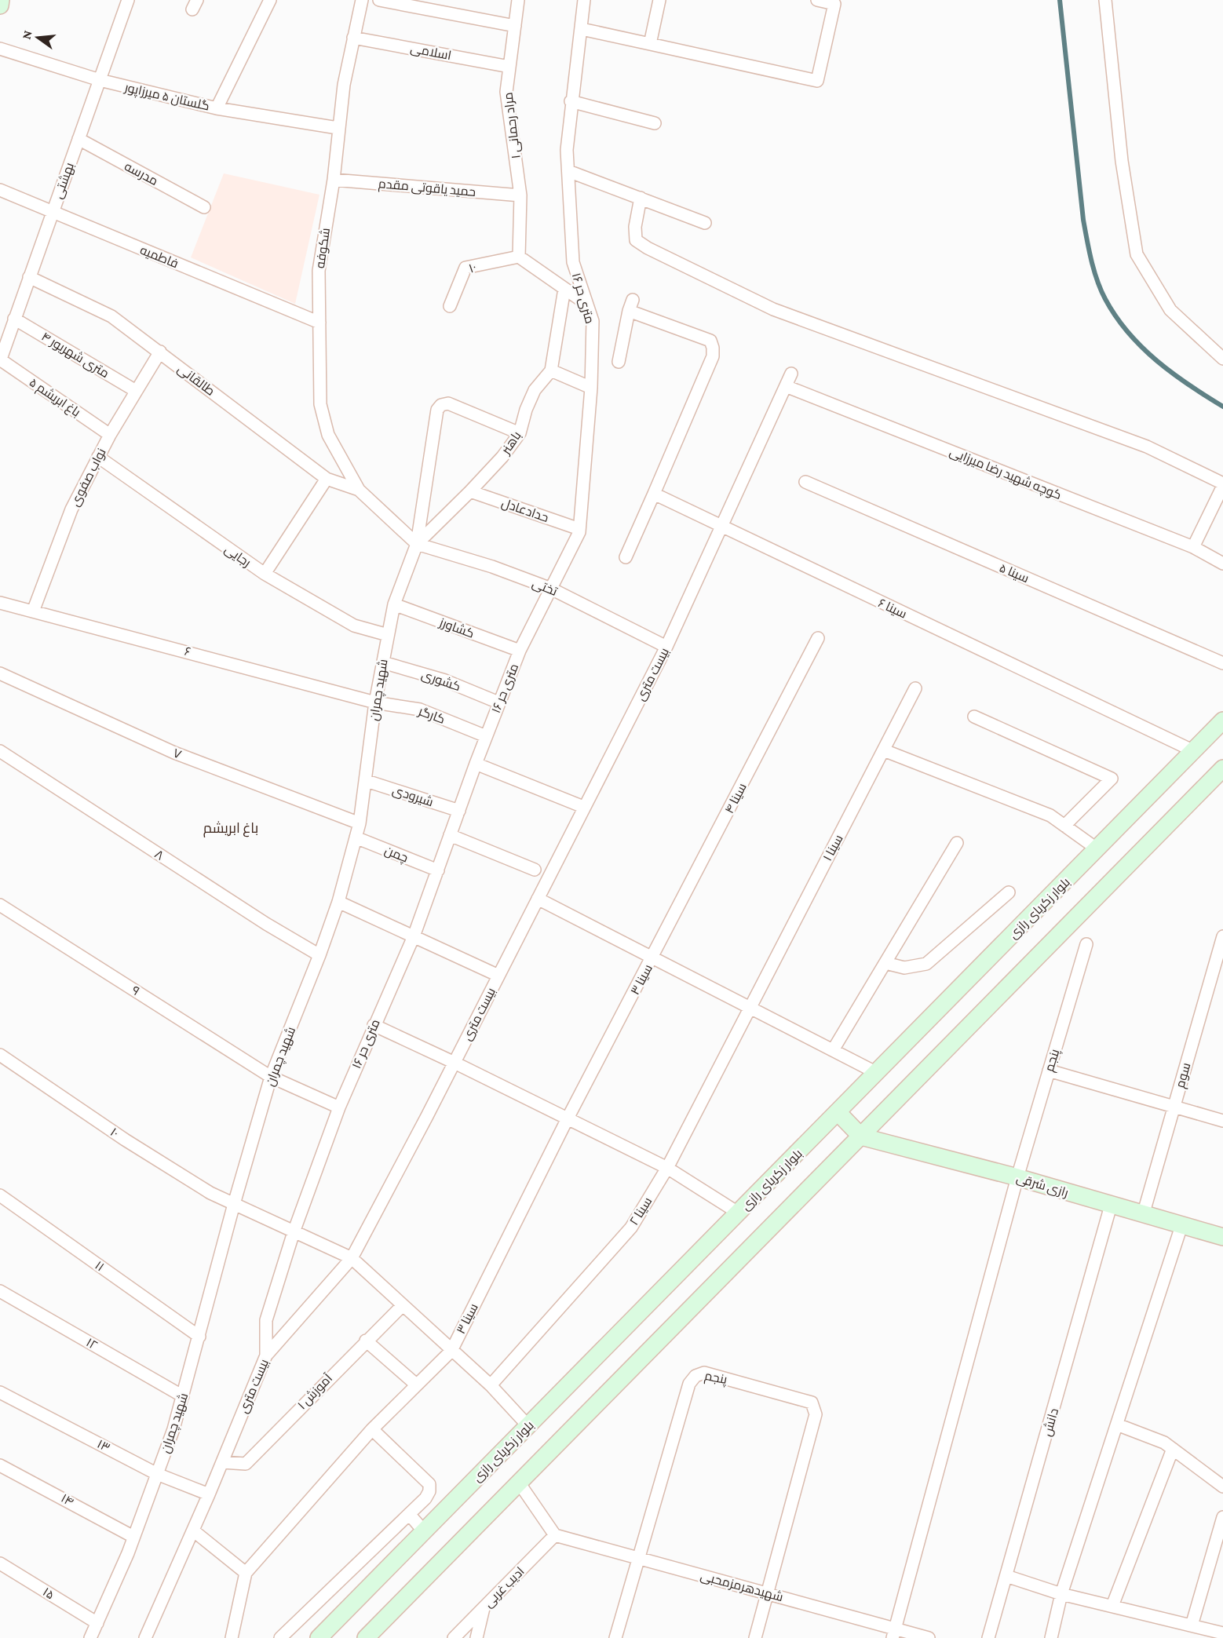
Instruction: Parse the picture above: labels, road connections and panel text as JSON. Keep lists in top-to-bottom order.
{
  "streets": {
    "main road": ["بلوار زکریای رازی", "رازی شرقی"],
    "street": [
      "اسلامی",
      "گلستان ۵ میرزاپور",
      "مراد رحمانی ۱",
      "مدرسه",
      "بهشتی",
      "حمید یاقوتی مقدم",
      "شکوفه",
      "فاطمیه",
      "۱۰",
      "۱۶ متری حر",
      "۴ متری شهریور",
      "طالقانی",
      "باغ ابریشم ۵",
      "باهنر",
      "کوچه شهید رضا میرزایی",
      "نواب صفوی",
      "حدادعادل",
      "رجایی",
      "سینا ۵",
      "تختی",
      "سینا ۶",
      "کشاورز",
      "۶",
      "بیست متری",
      "کشوری",
      "شهید چمران",
      "کارگر",
      "۷",
      "شیرودی",
      "سینا ۴",
      "۱ سینا",
      "چمن",
      "۸",
      "سینا ۳",
      "۹",
      "پنجم",
      "سوم",
      "سینا ۲",
      "۱۱",
      "۱۲",
      "آموزش ۱",
      "دانش",
      "۱۳",
      "۱۴",
      "شهیدهرمزمحبی",
      "ادیب غربی",
      "۱۵"
    ]
  },
  "crossings": [
    ["اسلامی", "مراد رحمانی ۱"],
    ["اسلامی", "شکوفه"],
    ["گلستان ۵ میرزاپور", "بهشتی"],
    ["گلستان ۵ میرزاپور", "شکوفه"],
    ["مراد رحمانی ۱", "حمید یاقوتی مقدم"],
    ["مراد رحمانی ۱", "۱۰"],
    ["مدرسه", "بهشتی"],
    ["بهشتی", "فاطمیه"],
    ["بهشتی", "۴ متری شهریور"],
    ["بهشتی", "طالقانی"],
    ["بهشتی", "باغ ابریشم ۵"],
    ["حمید یاقوتی مقدم", "شکوفه"],
    ["شکوفه", "فاطمیه"],
    ["شکوفه", "طالقانی"],
    ["۱۰", "۱۶ متری حر"],
    ["۱۰", "بیست متری"],
    ["۱۰", "شهید چمران"],
    ["۱۰", "بلوار زکریای رازی"],
    ["۱۰", "سینا ۳"],
    ["۱۰", "سینا ۲"],
    ["۱۰", "آموزش ۱"],
    ["۱۶ متری حر", "حدادعادل"],
    ["۱۶ متری حر", "تختی"],
    ["۱۶ متری حر", "کشاورز"],
    ["۱۶ متری حر", "بیست متری"],
    ["۱۶ متری حر", "کشوری"],
    ["۱۶ متری حر", "کارگر"],
    ["۱۶ متری حر", "شیرودی"],
    ["۱۶ متری حر", "چمن"],
    ["۱۶ متری حر", "۹"],
    ["۴ متری شهریور", "نواب صفوی"],
    ["طالقانی", "نواب صفوی"],
    ["باغ ابریشم ۵", "نواب صفوی"],
    ["باهنر", "حدادعادل"],
    ["باهنر", "تختی"],
    ["باهنر", "شهید چمران"],
    ["کوچه شهید رضا میرزایی", "بیست متری"],
    ["نواب صفوی", "رجایی"],
    ["نواب صفوی", "۶"],
    ["رجایی", "شهید چمران"],
    ["تختی", "بیست متری"],
    ["تختی", "شهید چمران"],
    ["سینا ۶", "بیست متری"],
    ["سینا ۶", "بلوار زکریای رازی"],
    ["کشاورز", "شهید چمران"],
    ["۶", "شهید چمران"],
    ["۶", "کارگر"],
    ["بیست متری", "آموزش ۱"],
    ["بیست متری", "۱۳"],
    ["کشوری", "شهید چمران"],
    ["شهید چمران", "کارگر"],
    ["شهید چمران", "۷"],
    ["شهید چمران", "شیرودی"],
    ["شهید چمران", "چمن"],
    ["شهید چمران", "۸"],
    ["شهید چمران", "۹"],
    ["شهید چمران", "۱۱"],
    ["شهید چمران", "۱۲"],
    ["شهید چمران", "۱۳"],
    ["شهید چمران", "۱۴"],
    ["شهید چمران", "۱۵"],
    ["سینا ۴", "سینا ۳"],
    ["۱ سینا", "سینا ۲"],
    ["پنجم", "رازی شرقی"],
    ["پنجم", "شهیدهرمزمحبی"],
    ["سوم", "رازی شرقی"],
    ["رازی شرقی", "دانش"],
    ["شهیدهرمزمحبی", "ادیب غربی"]
  ],
  "districts": ["باغ ابریشم"],
  "north": "left"
}
